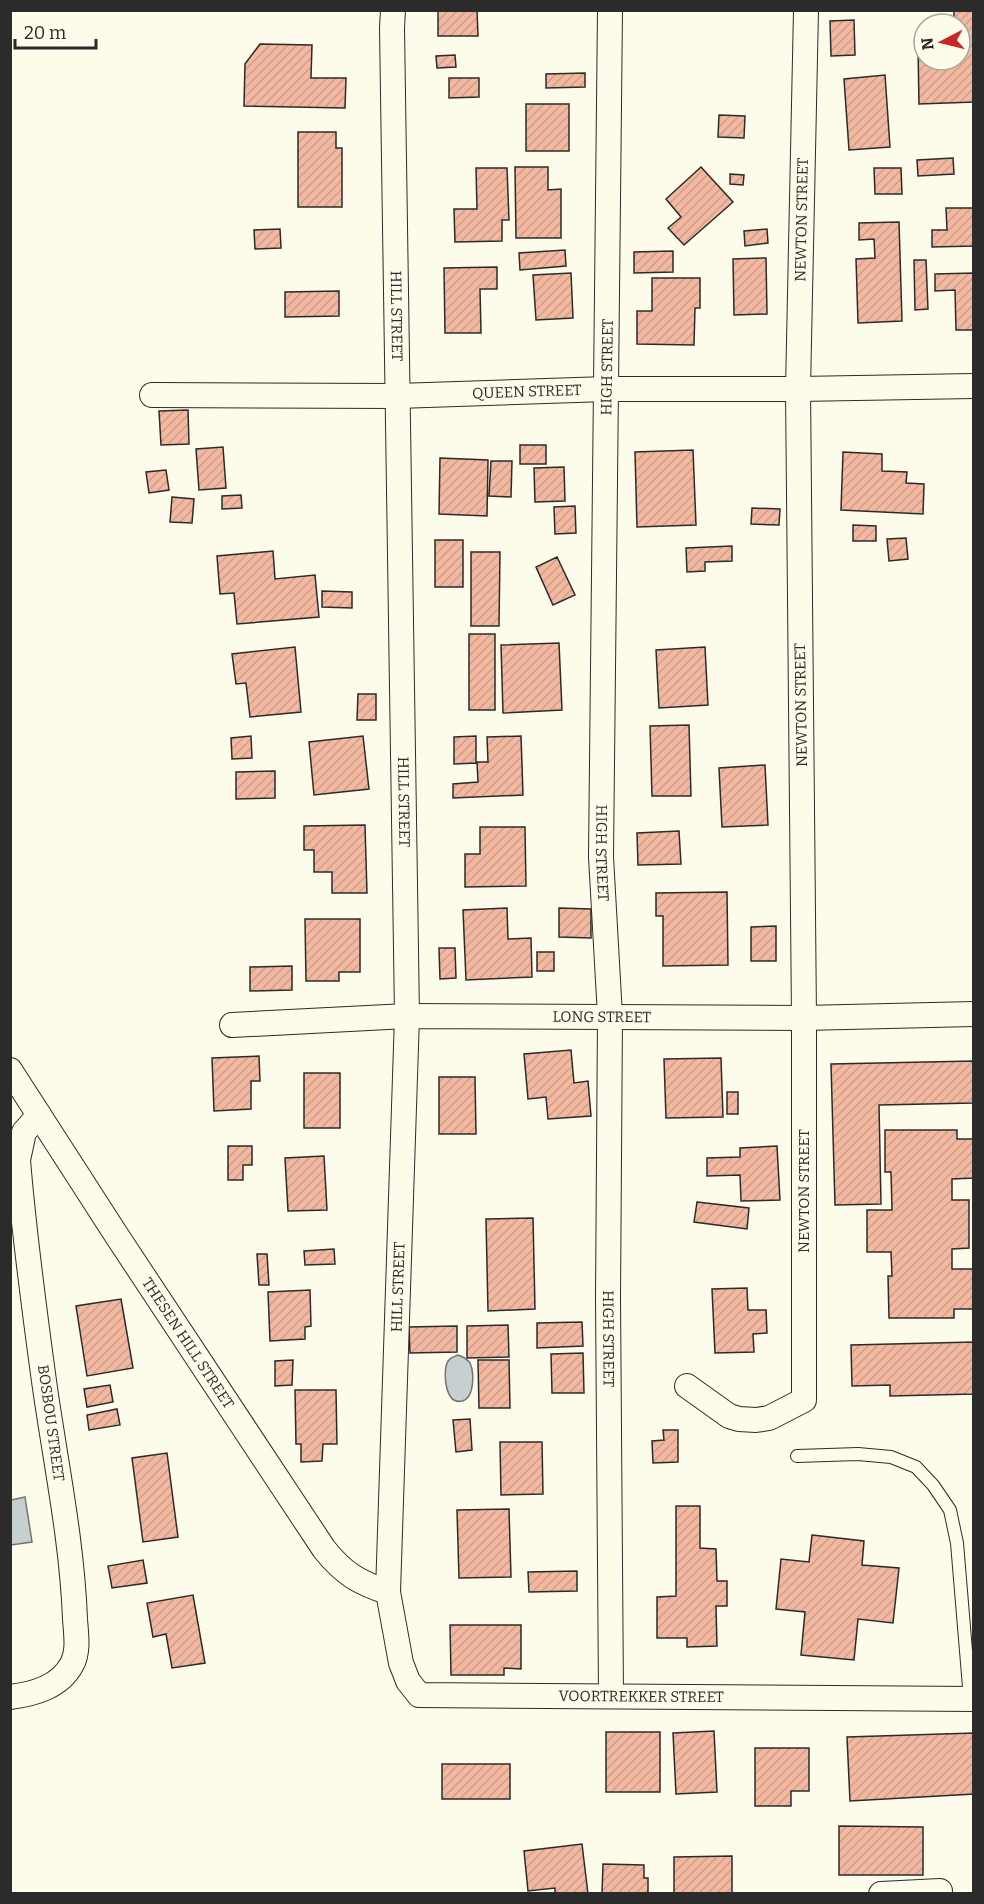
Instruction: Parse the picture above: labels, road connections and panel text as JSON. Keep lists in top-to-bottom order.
{
  "streets": {
    "street": [
      "NEWTON STREET",
      "HILL STREET",
      "HIGH STREET",
      "QUEEN STREET",
      "LONG STREET",
      "THESEN HILL STREET",
      "BOSBOU STREET",
      "VOORTREKKER STREET"
    ]
  },
  "crossings": [
    ["NEWTON STREET", "QUEEN STREET"],
    ["NEWTON STREET", "LONG STREET"],
    ["HILL STREET", "QUEEN STREET"],
    ["HILL STREET", "LONG STREET"],
    ["HILL STREET", "THESEN HILL STREET"],
    ["HILL STREET", "VOORTREKKER STREET"],
    ["HIGH STREET", "QUEEN STREET"],
    ["HIGH STREET", "LONG STREET"],
    ["HIGH STREET", "VOORTREKKER STREET"],
    ["THESEN HILL STREET", "BOSBOU STREET"],
    ["THESEN HILL STREET", "VOORTREKKER STREET"]
  ],
  "scale_bar": "20 m",
  "north": "left"
}
